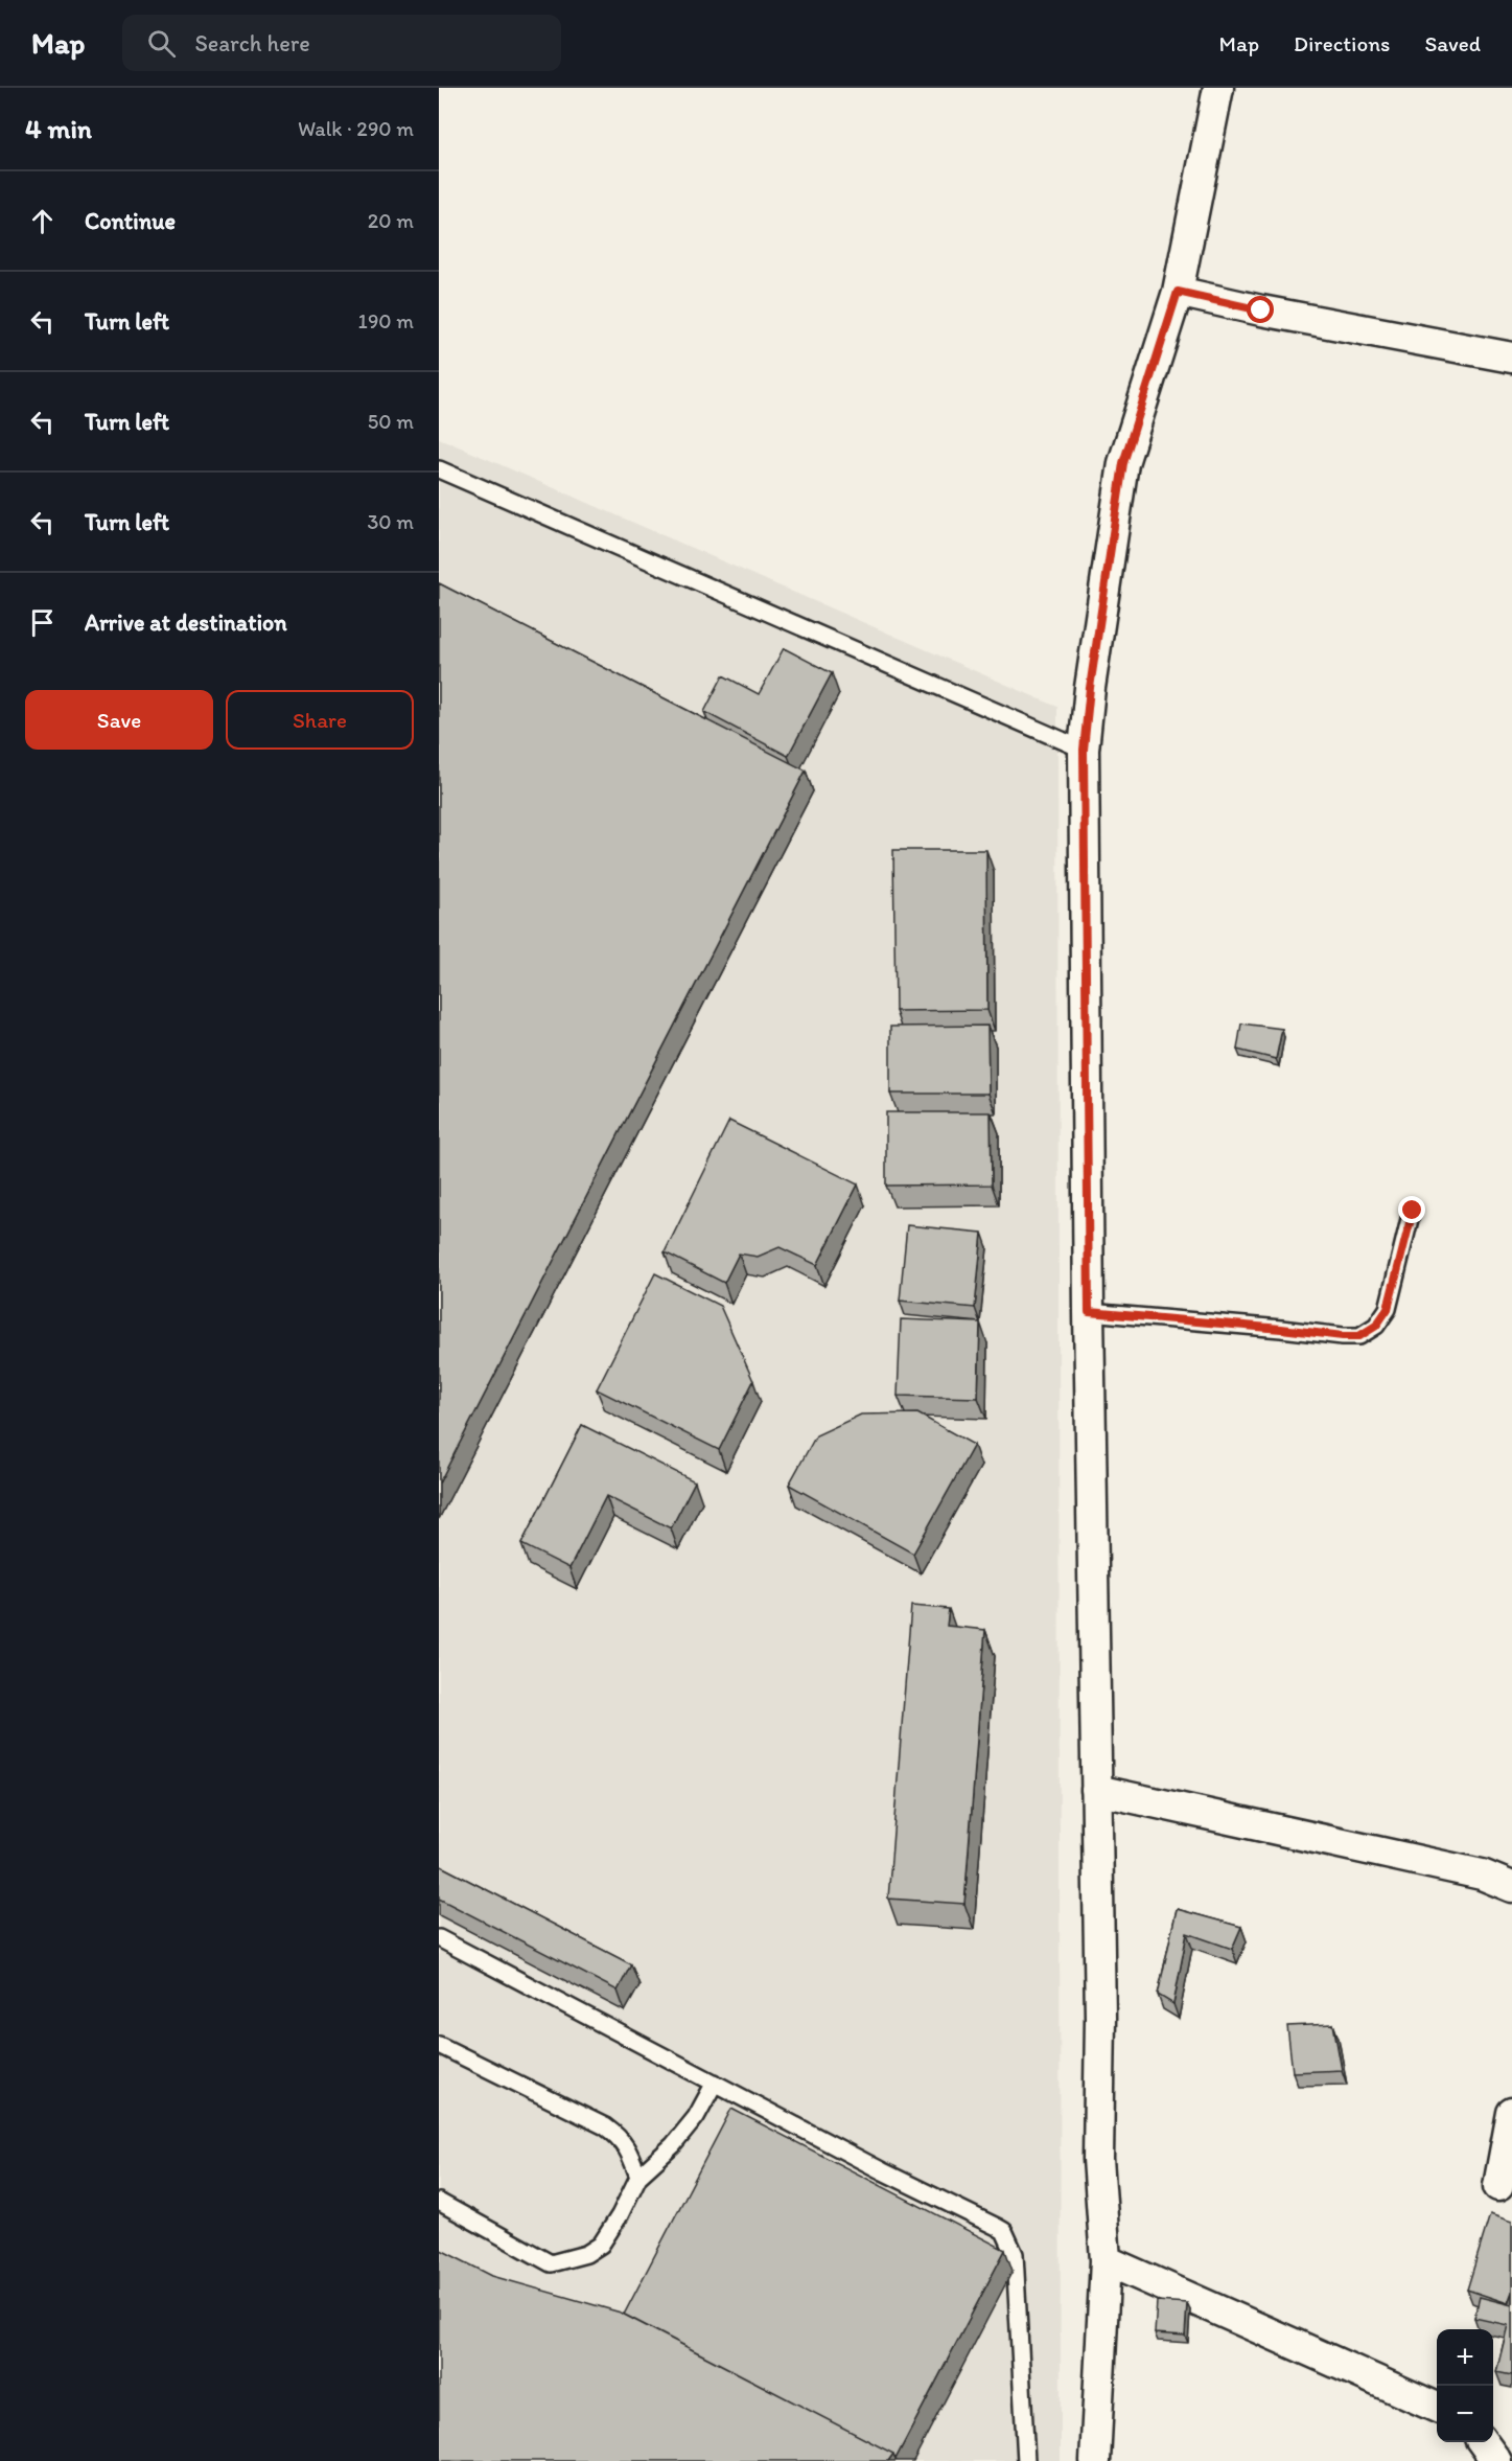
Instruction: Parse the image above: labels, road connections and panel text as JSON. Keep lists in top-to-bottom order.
{
  "page": {
    "header": "Map",
    "search": "Search here",
    "nav": ["Map", "Directions", "Saved"],
    "heading": ["4 min", "Walk · 290 m"],
    "list": [
      ["Continue", "20 m"],
      ["Turn left", "190 m"],
      ["Turn left", "50 m"],
      ["Turn left", "30 m"],
      "Arrive at destination"
    ],
    "buttons": ["Save", "Share"],
    "map_buttons": ["+", "−"]
  }
}
